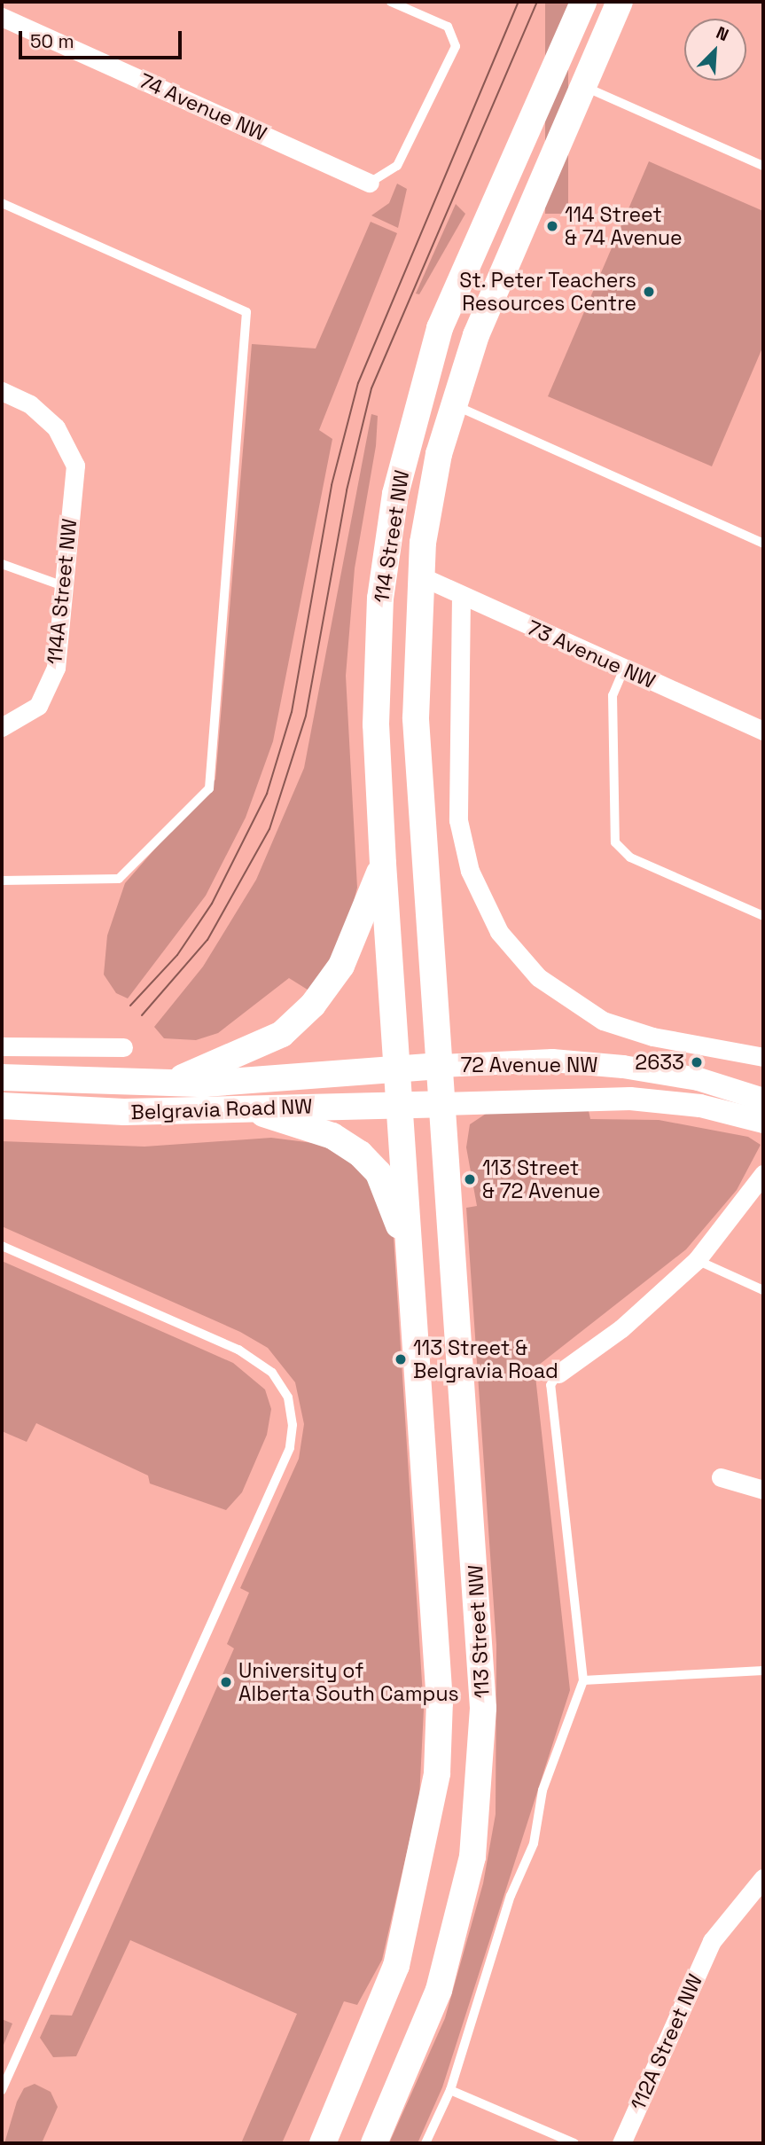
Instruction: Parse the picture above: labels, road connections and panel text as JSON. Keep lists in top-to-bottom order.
{
  "streets": {
    "main road": ["114 Street NW", "Belgravia Road NW", "113 Street NW"],
    "street": [
      "74 Avenue NW",
      "114A Street NW",
      "73 Avenue NW",
      "72 Avenue NW",
      "112A Street NW"
    ]
  },
  "crossings": [
    ["114 Street NW", "73 Avenue NW"],
    ["114 Street NW", "72 Avenue NW"],
    ["114 Street NW", "Belgravia Road NW"],
    ["114 Street NW", "113 Street NW"],
    ["72 Avenue NW", "Belgravia Road NW"],
    ["72 Avenue NW", "113 Street NW"],
    ["Belgravia Road NW", "113 Street NW"]
  ],
  "places": [
    "114 Street & 74 Avenue",
    "St. Peter Teachers Resources Centre",
    "2633",
    "113 Street & 72 Avenue",
    "113 Street & Belgravia Road",
    "University of Alberta South Campus"
  ],
  "scale_bar": "50 m",
  "north": "top right"
}
